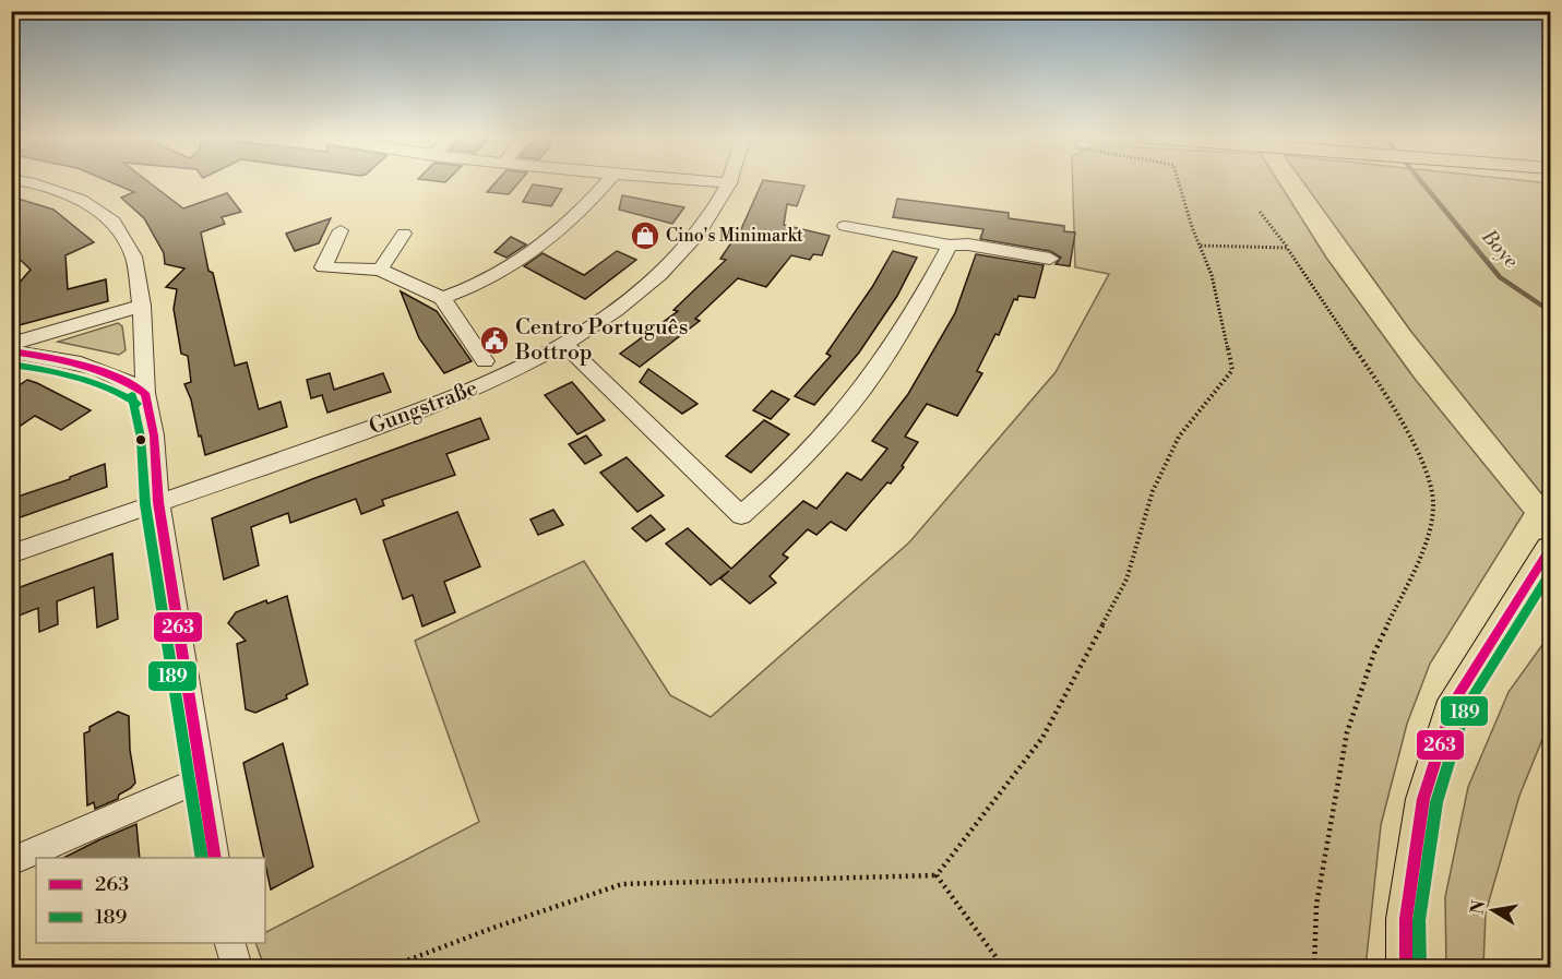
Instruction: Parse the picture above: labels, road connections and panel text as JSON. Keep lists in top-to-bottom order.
{
  "streets": {
    "street": ["Gungstraße"]
  },
  "water": ["Boye"],
  "places": {
    "shop": ["Cino's Minimarkt"],
    "public building": ["Centro Português Bottrop"]
  },
  "lines": ["transit line 263", "transit line 189"],
  "legend": ["263", "189"],
  "north": "left"
}
